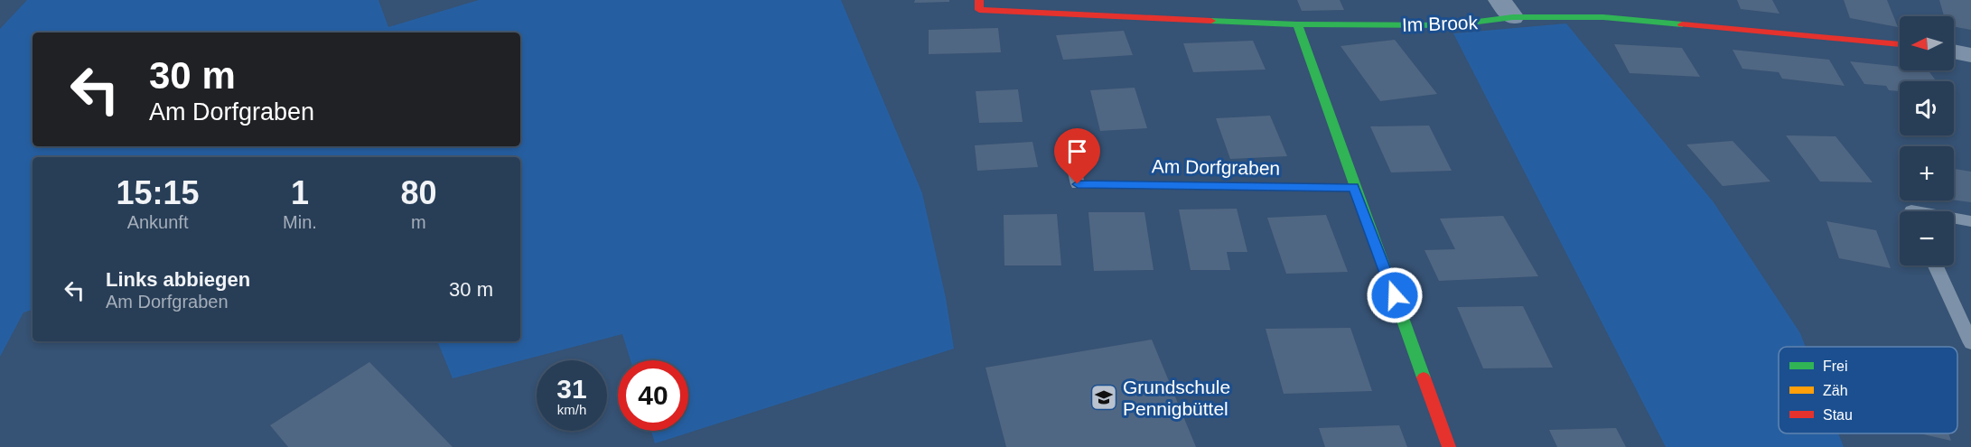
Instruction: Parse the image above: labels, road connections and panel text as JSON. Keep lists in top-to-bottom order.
{
  "streets": {
    "street": ["Im Brook", "Am Dorfgraben"]
  },
  "places": {
    "school or university": ["Grundschule Pennigbüttel"]
  },
  "legend": ["Frei", "Zäh", "Stau"],
  "north": "left",
  "page": {
    "map_buttons": ["+", "−"],
    "turn": ["30 m", "Am Dorfgraben"],
    "eta": [
      "15:15",
      "Ankunft",
      "1",
      "Min.",
      "80",
      "m"
    ],
    "list": [
      {
        "name": "Links abbiegen",
        "note": "Am Dorfgraben",
        "value": "30 m"
      }
    ],
    "speed": "31 km/h",
    "limit": "40"
  }
}
